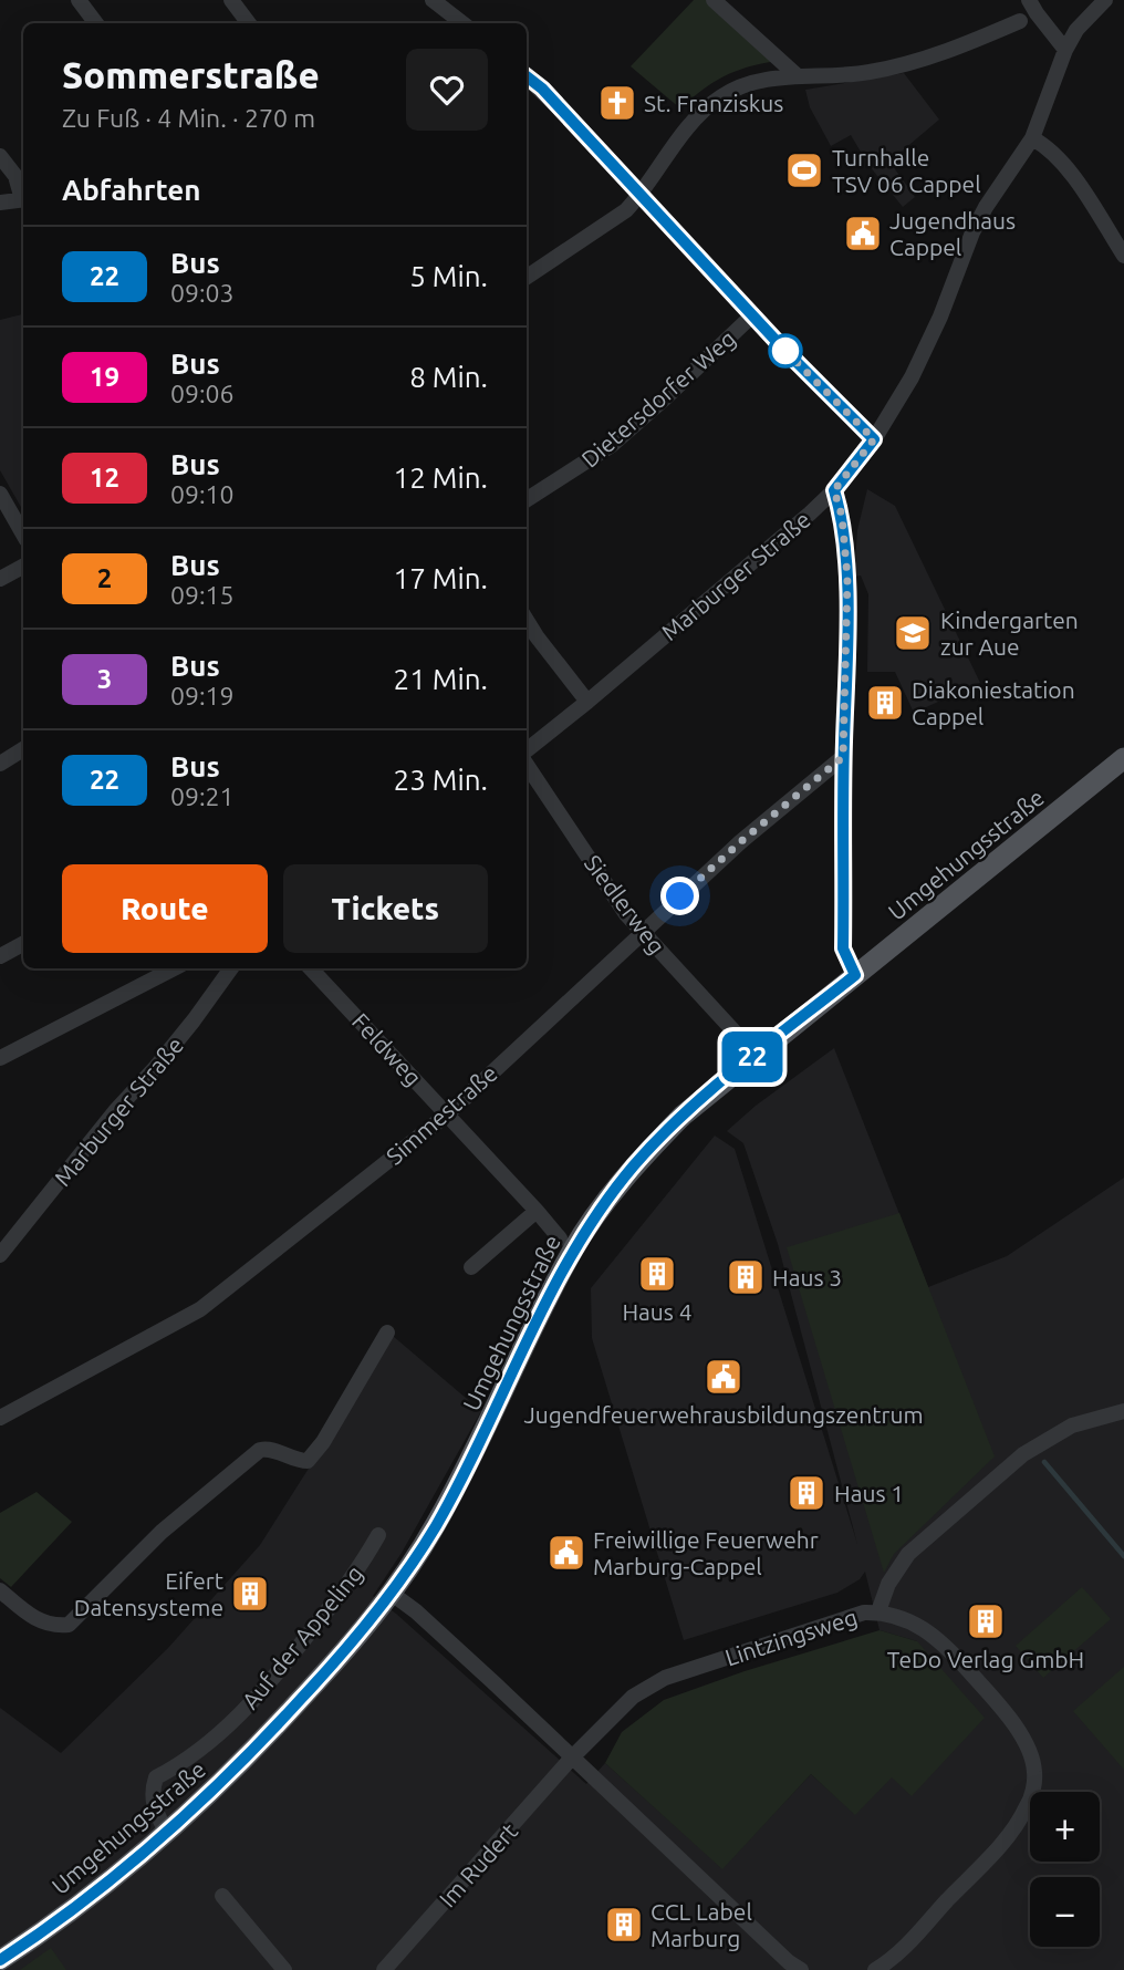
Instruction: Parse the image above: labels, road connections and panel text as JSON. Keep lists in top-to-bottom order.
{
  "streets": {
    "main road": ["Umgehungsstraße"],
    "street": [
      "Dietersdorfer Weg",
      "Marburger Straße",
      "Siedlerweg",
      "Feldweg",
      "Simmestraße",
      "Auf der Appeling",
      "Lintzingsweg",
      "Im Rudert"
    ]
  },
  "crossings": [
    ["Umgehungsstraße", "Auf der Appeling"],
    ["Siedlerweg", "Simmestraße"],
    ["Feldweg", "Simmestraße"],
    ["Lintzingsweg", "Im Rudert"]
  ],
  "places": {
    "church": ["St. Franziskus"],
    "sports": ["Turnhalle TSV 06 Cappel"],
    "public building": ["Jugendhaus Cappel", "Jugendfeuerwehrausbildungszentrum", "Freiwillige Feuerwehr Marburg-Cappel"],
    "school or university": ["Kindergarten zur Aue"],
    "building": [
      "Diakoniestation Cappel",
      "Haus 4",
      "Haus 3",
      "Haus 1",
      "Eifert Datensysteme",
      "TeDo Verlag GmbH",
      "CCL Label Marburg"
    ]
  },
  "lines": ["bus line 22"],
  "page": {
    "on_map": "22",
    "heading": [
      ["Sommerstraße", "Zu Fuß · 4 Min. · 270 m"],
      "Abfahrten"
    ],
    "list": [
      {
        "mark": "22",
        "name": "Bus",
        "note": "09:03",
        "value": "5 Min."
      },
      {
        "mark": "19",
        "name": "Bus",
        "note": "09:06",
        "value": "8 Min."
      },
      {
        "mark": "12",
        "name": "Bus",
        "note": "09:10",
        "value": "12 Min."
      },
      {
        "mark": "2",
        "name": "Bus",
        "note": "09:15",
        "value": "17 Min."
      },
      {
        "mark": "3",
        "name": "Bus",
        "note": "09:19",
        "value": "21 Min."
      },
      {
        "mark": "22",
        "name": "Bus",
        "note": "09:21",
        "value": "23 Min."
      }
    ],
    "buttons": ["Route", "Tickets"],
    "map_buttons": ["+", "−"]
  }
}
